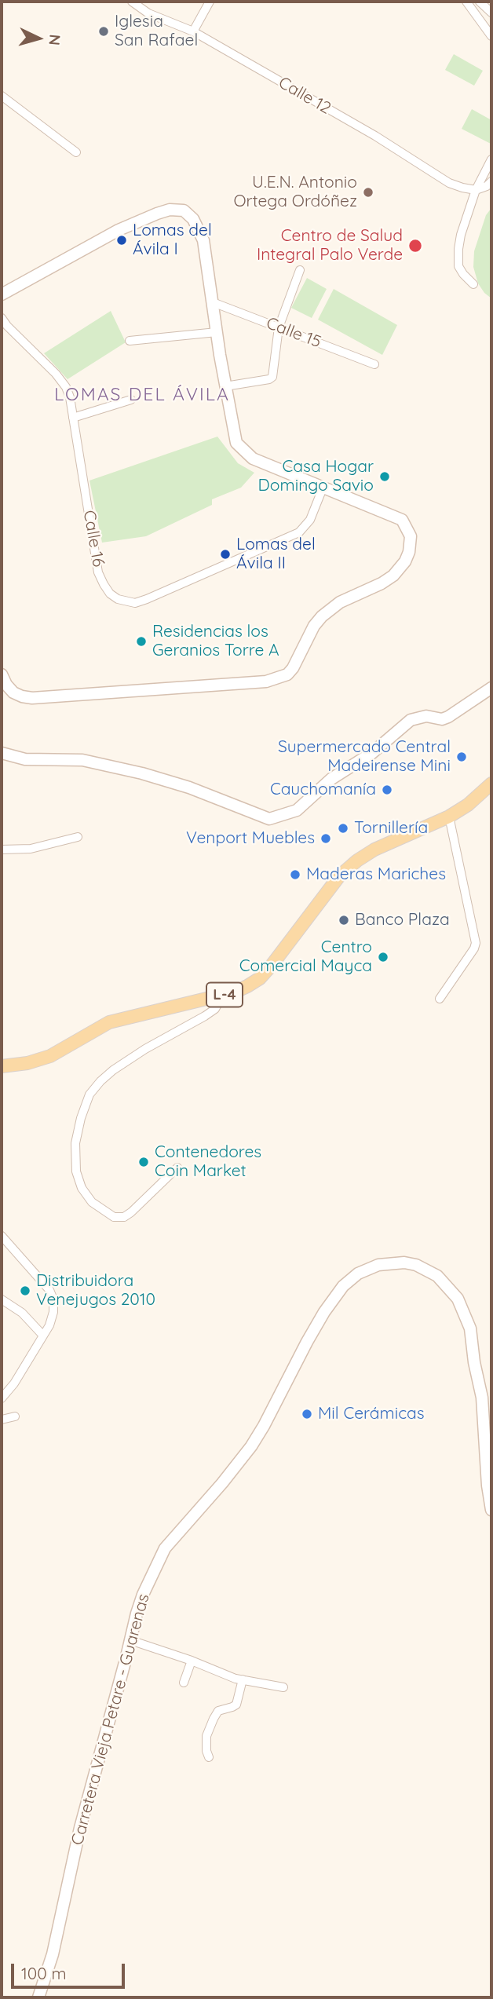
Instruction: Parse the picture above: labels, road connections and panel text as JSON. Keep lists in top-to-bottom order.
{
  "streets": {
    "main road": ["L-4"],
    "street": [
      "Calle 12",
      "Calle 15",
      "Calle 16",
      "Carretera Vieja Petare - Guarenas"
    ]
  },
  "districts": ["LOMAS DEL ÁVILA"],
  "places": [
    "Iglesia San Rafael",
    "U.E.N. Antonio Ortega Ordóñez",
    "Lomas del Ávila I",
    "Centro de Salud Integral Palo Verde",
    "Casa Hogar Domingo Savio",
    "Lomas del Ávila II",
    "Residencias los Geranios Torre A",
    "Supermercado Central Madeirense Mini",
    "Cauchomanía",
    "Tornillería",
    "Venport Muebles",
    "Maderas Mariches",
    "Banco Plaza",
    "Centro Comercial Mayca",
    "Contenedores Coin Market",
    "Distribuidora Venejugos 2010",
    "Mil Cerámicas"
  ],
  "scale_bar": "100 m",
  "north": "right"
}
